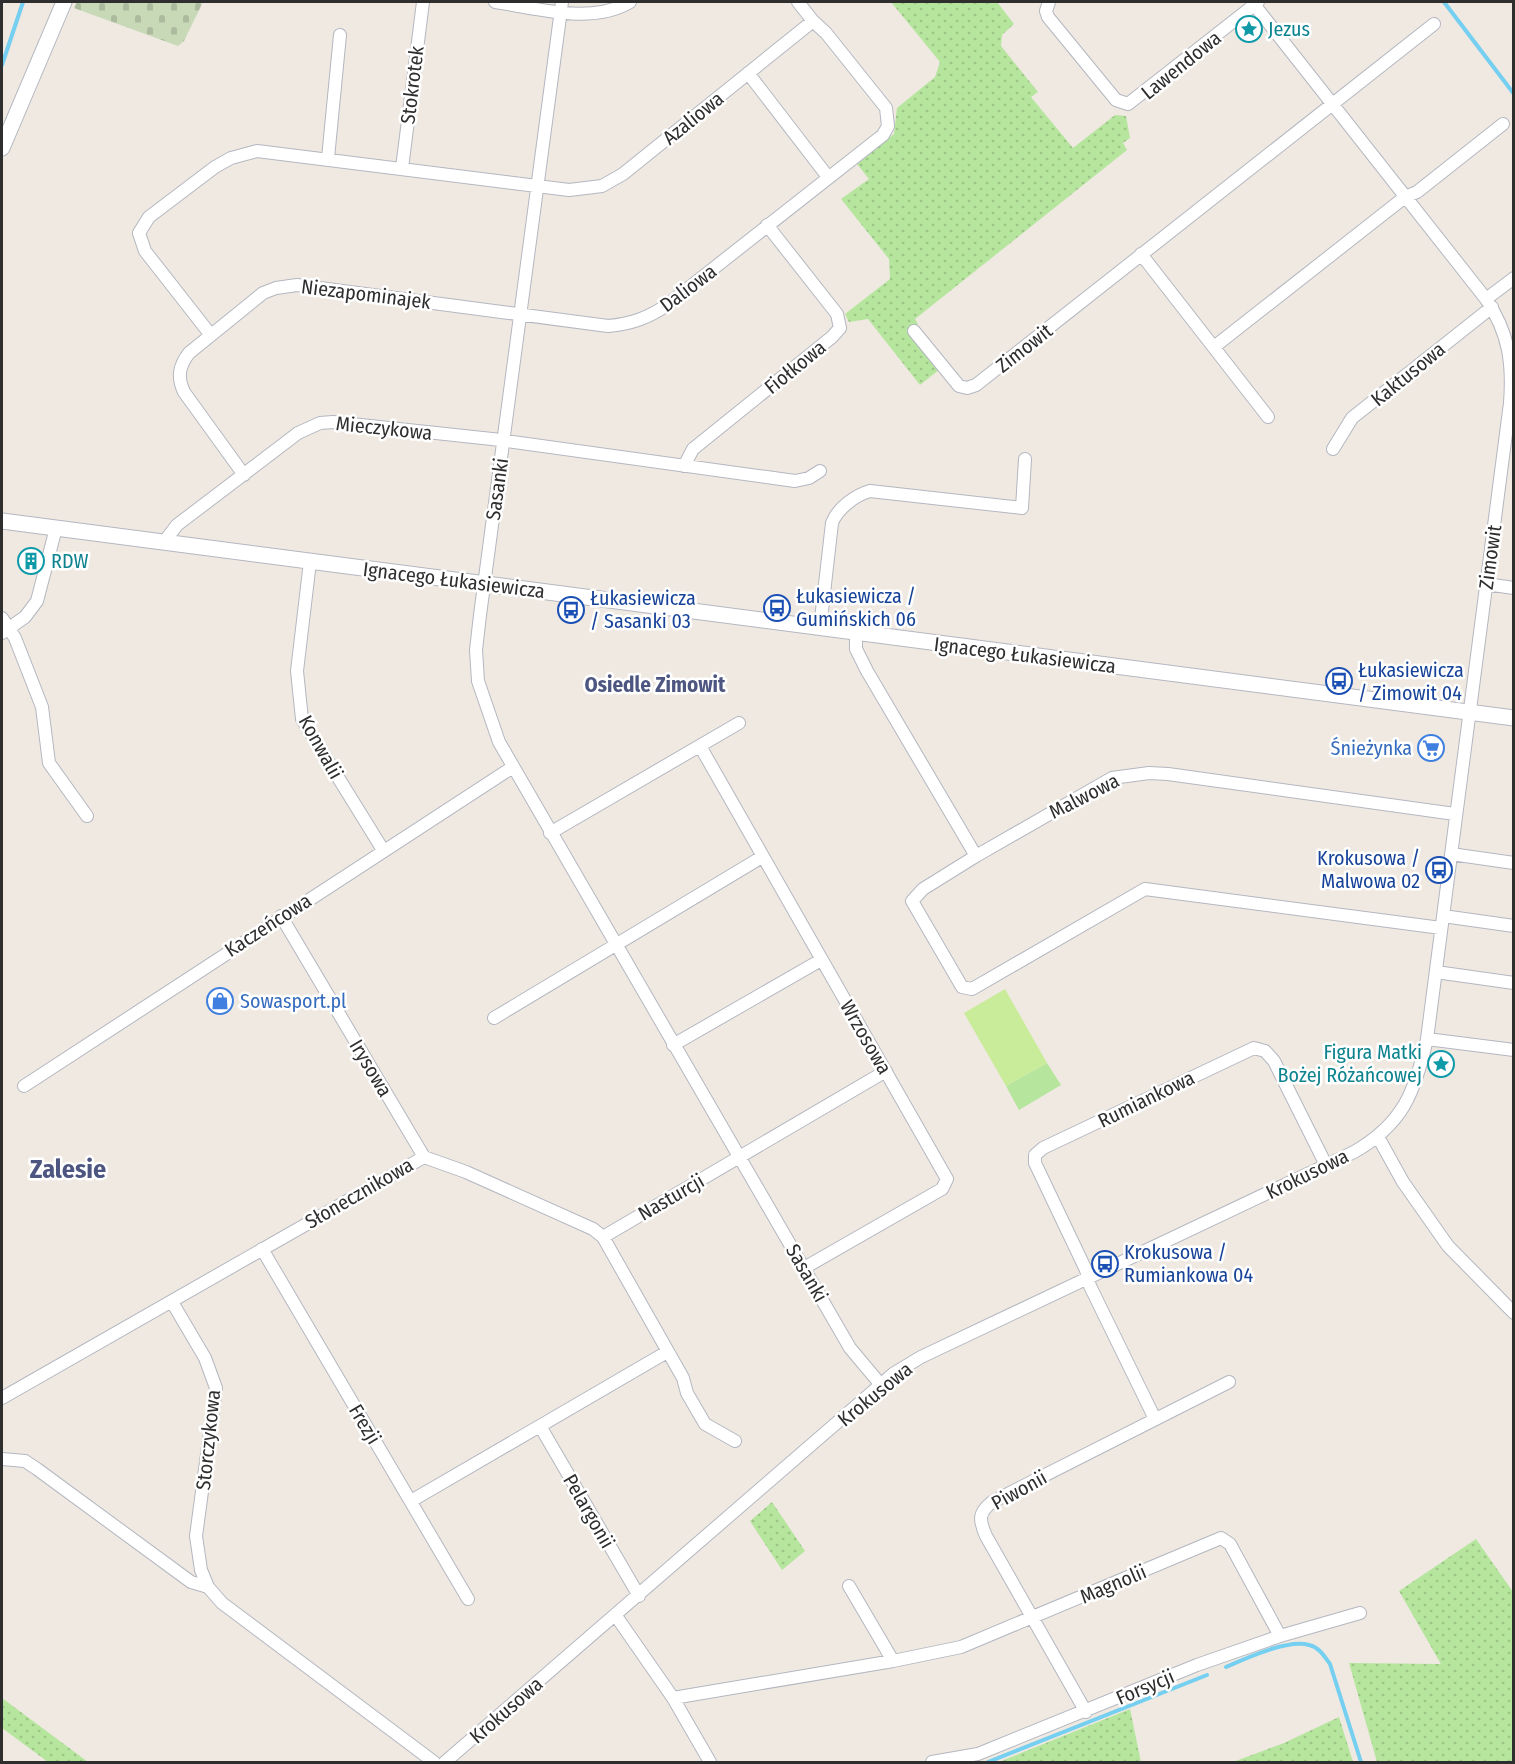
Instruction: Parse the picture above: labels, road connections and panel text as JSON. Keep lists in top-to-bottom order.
{
  "streets": {
    "street": [
      "Lawendowa",
      "Stokrotek",
      "Azaliowa",
      "Daliowa",
      "Niezapominajek",
      "Zimowit",
      "Fiołkowa",
      "Kaktusowa",
      "Mieczykowa",
      "Sasanki",
      "Ignacego Łukasiewicza",
      "Konwalii",
      "Malwowa",
      "Kaczeńcowa",
      "Wrzosowa",
      "Irysowa",
      "Rumiankowa",
      "Krokusowa",
      "Słonecznikowa",
      "Nasturcji",
      "Frezji",
      "Storczykowa",
      "Piwonii",
      "Pelargonii",
      "Magnolii",
      "Forsycji"
    ]
  },
  "crossings": [
    ["Lawendowa", "Zimowit"],
    ["Azaliowa", "Daliowa"],
    ["Azaliowa", "Sasanki"],
    ["Daliowa", "Niezapominajek"],
    ["Daliowa", "Fiołkowa"],
    ["Daliowa", "Sasanki"],
    ["Niezapominajek", "Sasanki"],
    ["Zimowit", "Kaktusowa"],
    ["Zimowit", "Ignacego Łukasiewicza"],
    ["Zimowit", "Krokusowa"],
    ["Mieczykowa", "Sasanki"],
    ["Mieczykowa", "Ignacego Łukasiewicza"],
    ["Sasanki", "Ignacego Łukasiewicza"],
    ["Sasanki", "Kaczeńcowa"],
    ["Sasanki", "Wrzosowa"],
    ["Sasanki", "Krokusowa"],
    ["Sasanki", "Nasturcji"],
    ["Ignacego Łukasiewicza", "Konwalii"],
    ["Ignacego Łukasiewicza", "Krokusowa"],
    ["Konwalii", "Kaczeńcowa"],
    ["Malwowa", "Krokusowa"],
    ["Kaczeńcowa", "Irysowa"],
    ["Irysowa", "Słonecznikowa"],
    ["Rumiankowa", "Krokusowa"],
    ["Krokusowa", "Pelargonii"],
    ["Słonecznikowa", "Nasturcji"],
    ["Słonecznikowa", "Frezji"],
    ["Słonecznikowa", "Storczykowa"],
    ["Piwonii", "Magnolii"],
    ["Piwonii", "Forsycji"],
    ["Magnolii", "Forsycji"]
  ],
  "districts": ["Osiedle Zimowit", "Zalesie"],
  "places": {
    "place": ["Jezus", "Figura Matki Bożej Różańcowej"],
    "building": ["RDW"],
    "bus stop": [
      "Łukasiewicza / Gumińskich 06",
      "Łukasiewicza / Sasanki 03",
      "Łukasiewicza / Zimowit 04",
      "Krokusowa / Malwowa 02",
      "Krokusowa / Rumiankowa 04"
    ],
    "supermarket": ["Śnieżynka"],
    "shop": ["Sowasport.pl"]
  }
}
